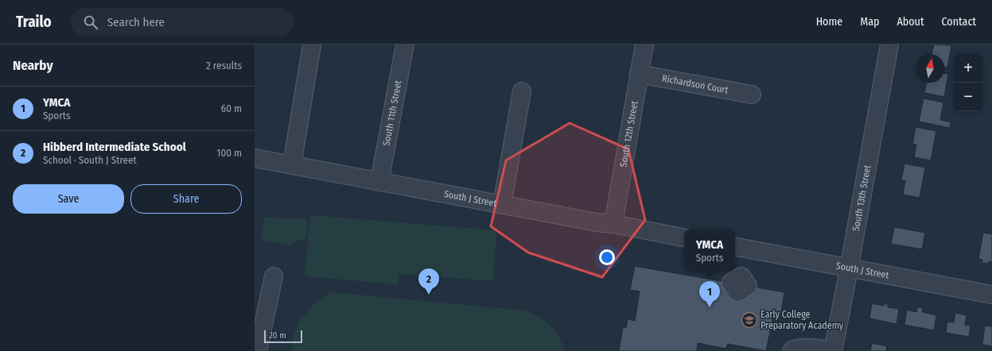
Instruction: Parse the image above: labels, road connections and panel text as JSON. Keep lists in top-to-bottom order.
{
  "streets": {
    "street": [
      "Richardson Court",
      "South 11th Street",
      "South 12th Street",
      "South 13th Street",
      "South J Street"
    ]
  },
  "crossings": [
    ["Richardson Court", "South 12th Street"],
    ["South 11th Street", "South J Street"],
    ["South 12th Street", "South J Street"],
    ["South 13th Street", "South J Street"]
  ],
  "places": {
    "school or university": ["Early College Preparatory Academy"]
  },
  "scale_bar": "20 m",
  "north": "top",
  "page": {
    "header": "Trailo",
    "search": "Search here",
    "nav": [
      "Home",
      "Map",
      "About",
      "Contact"
    ],
    "heading": ["Nearby", "2 results"],
    "map_buttons": ["+", "−"],
    "list": [
      {
        "mark": "1",
        "name": "YMCA",
        "note": "Sports",
        "value": "60 m"
      },
      {
        "mark": "2",
        "name": "Hibberd Intermediate School",
        "note": "School · South J Street",
        "value": "100 m"
      }
    ],
    "buttons": ["Save", "Share"],
    "popup": ["YMCA", "Sports"],
    "pins": ["2", "1"],
    "scale": "20 m"
  }
}
